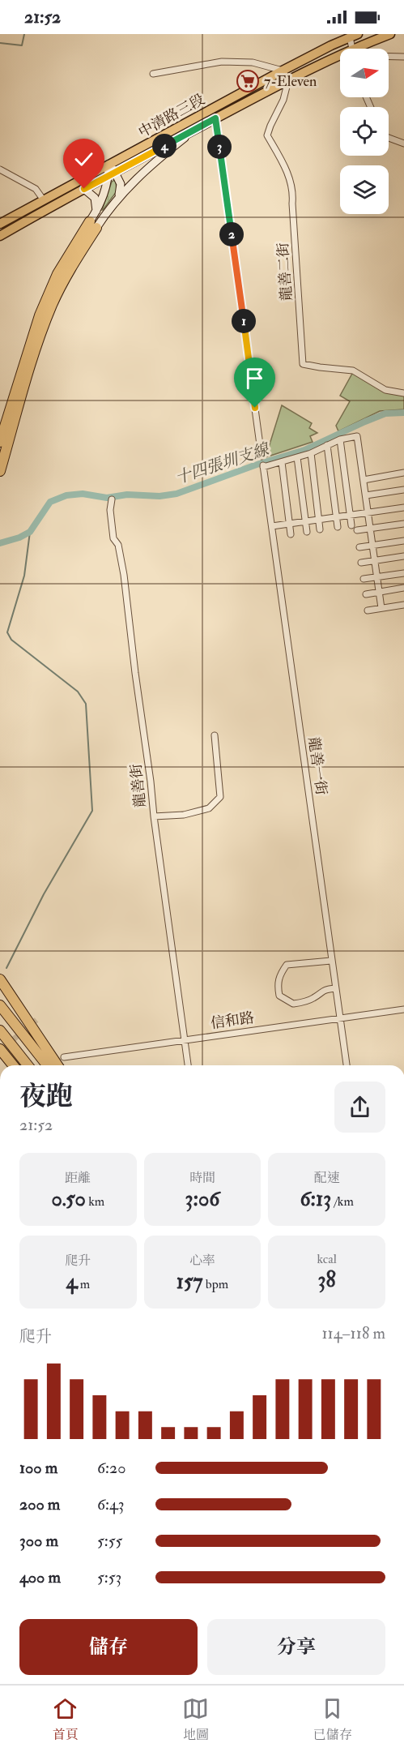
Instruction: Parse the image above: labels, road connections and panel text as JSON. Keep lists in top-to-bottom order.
{
  "streets": {
    "main road": ["中清路三段"],
    "street": [
      "龍善二街",
      "龍善一街",
      "龍善街",
      "信和路"
    ]
  },
  "crossings": [
    ["中清路三段", "龍善二街"],
    ["龍善一街", "信和路"],
    ["龍善街", "信和路"]
  ],
  "water": ["十四張圳支線"],
  "places": {
    "supermarket": ["7-Eleven"]
  },
  "north": "right",
  "page": {
    "status": "21:52",
    "pins": [
      "4",
      "3",
      "2",
      "1"
    ],
    "heading": ["夜跑", "21:52"],
    "stats": [
      ["距離", "0.50 km"],
      ["時間", "3:06"],
      ["配速", "6:13 /km"],
      ["爬升", "4 m"],
      ["心率", "157 bpm"],
      ["kcal", "38"]
    ],
    "chart": ["爬升", "114–118 m"],
    "list": [
      {
        "name": "100 m",
        "note": "6:20"
      },
      {
        "name": "200 m",
        "note": "6:43"
      },
      {
        "name": "300 m",
        "note": "5:55"
      },
      {
        "name": "400 m",
        "note": "5:53"
      }
    ],
    "buttons": ["儲存", "分享"],
    "tabs": ["首頁", "地圖", "已儲存"]
  }
}
